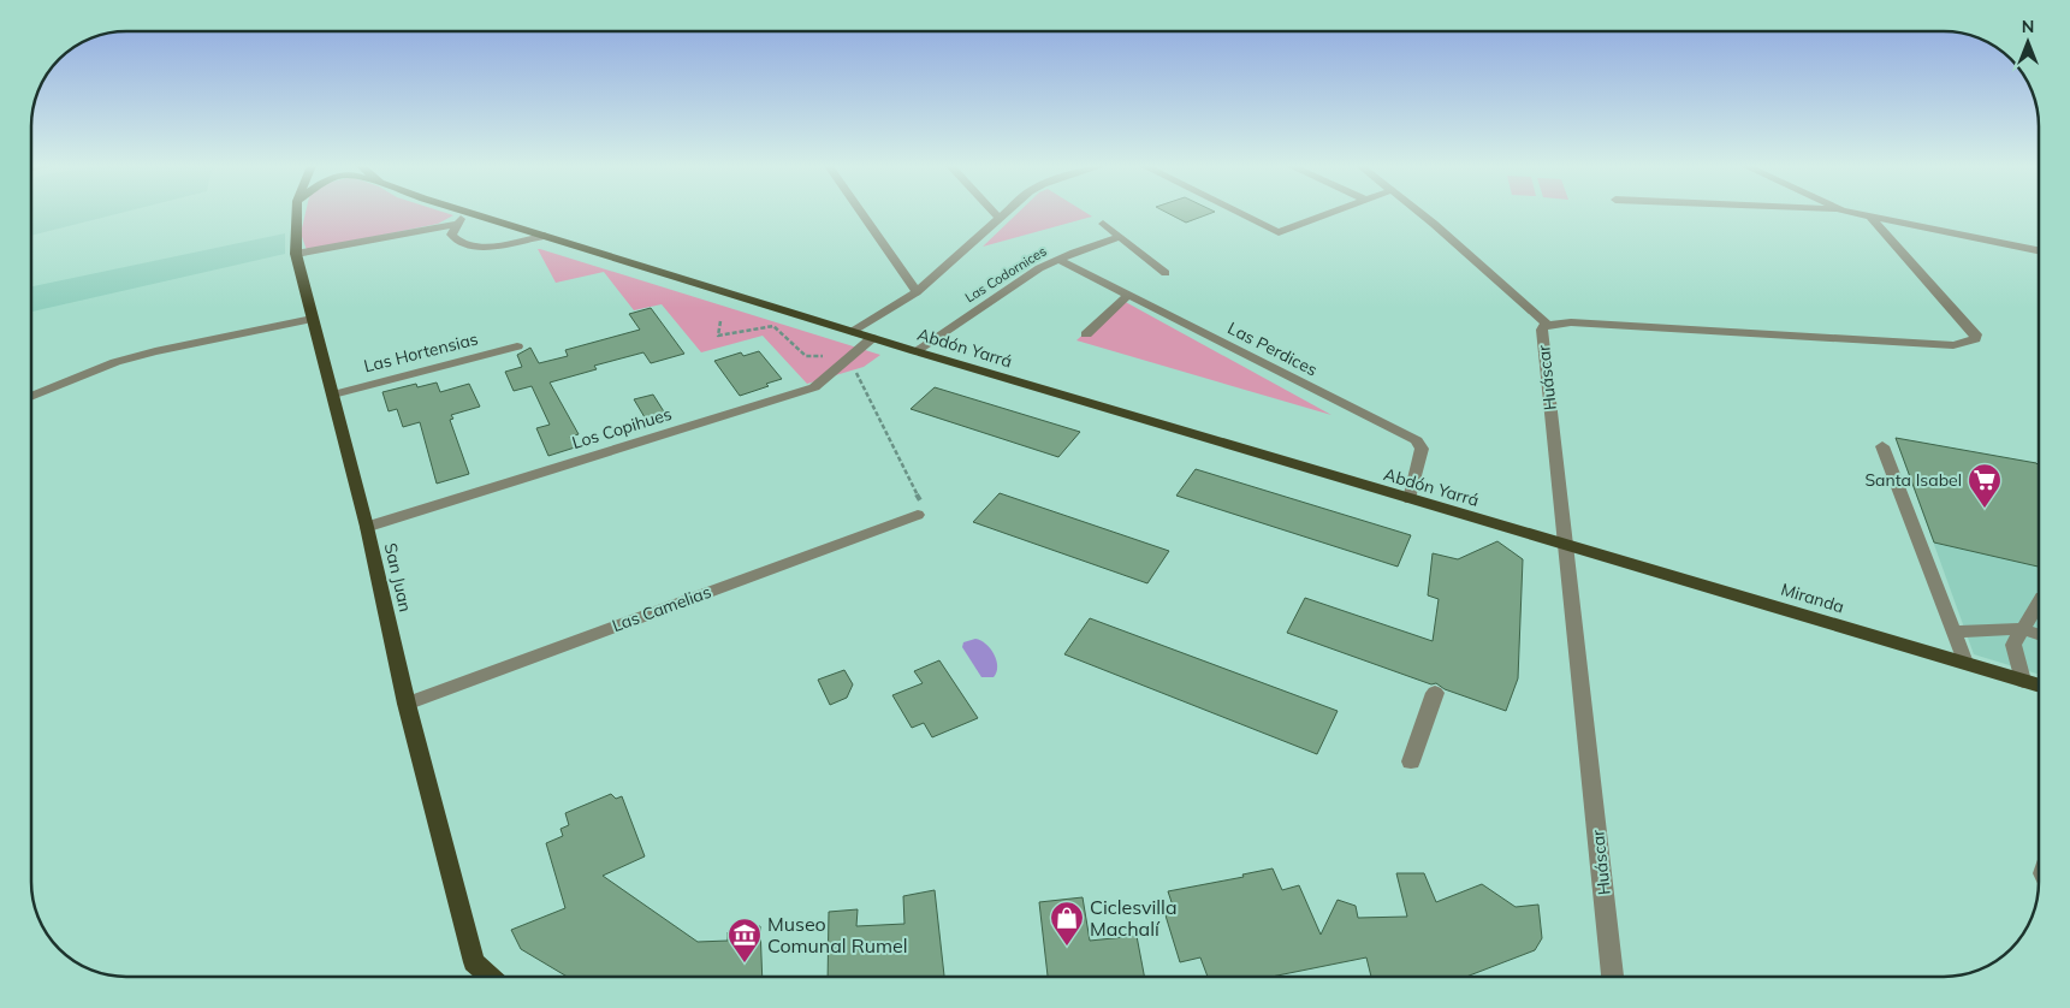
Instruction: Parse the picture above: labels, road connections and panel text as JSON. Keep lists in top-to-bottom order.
{
  "streets": {
    "main road": ["Abdón Yarrá", "San Juan", "Miranda"],
    "street": [
      "Las Codornices",
      "Las Perdices",
      "Las Hortensias",
      "Huáscar",
      "Los Copihues",
      "Las Camelias"
    ]
  },
  "crossings": [
    ["Las Codornices", "Abdón Yarrá"],
    ["Las Codornices", "Las Perdices"],
    ["Abdón Yarrá", "Las Perdices"],
    ["Abdón Yarrá", "Huáscar"],
    ["Abdón Yarrá", "Los Copihues"],
    ["Abdón Yarrá", "Miranda"],
    ["Las Hortensias", "San Juan"],
    ["Huáscar", "Miranda"],
    ["Los Copihues", "San Juan"],
    ["San Juan", "Las Camelias"]
  ],
  "places": {
    "supermarket": ["Santa Isabel"],
    "shop": ["Ciclesvilla Machalí"],
    "museum": ["Museo Comunal Rumel"]
  },
  "north": "top"
}
